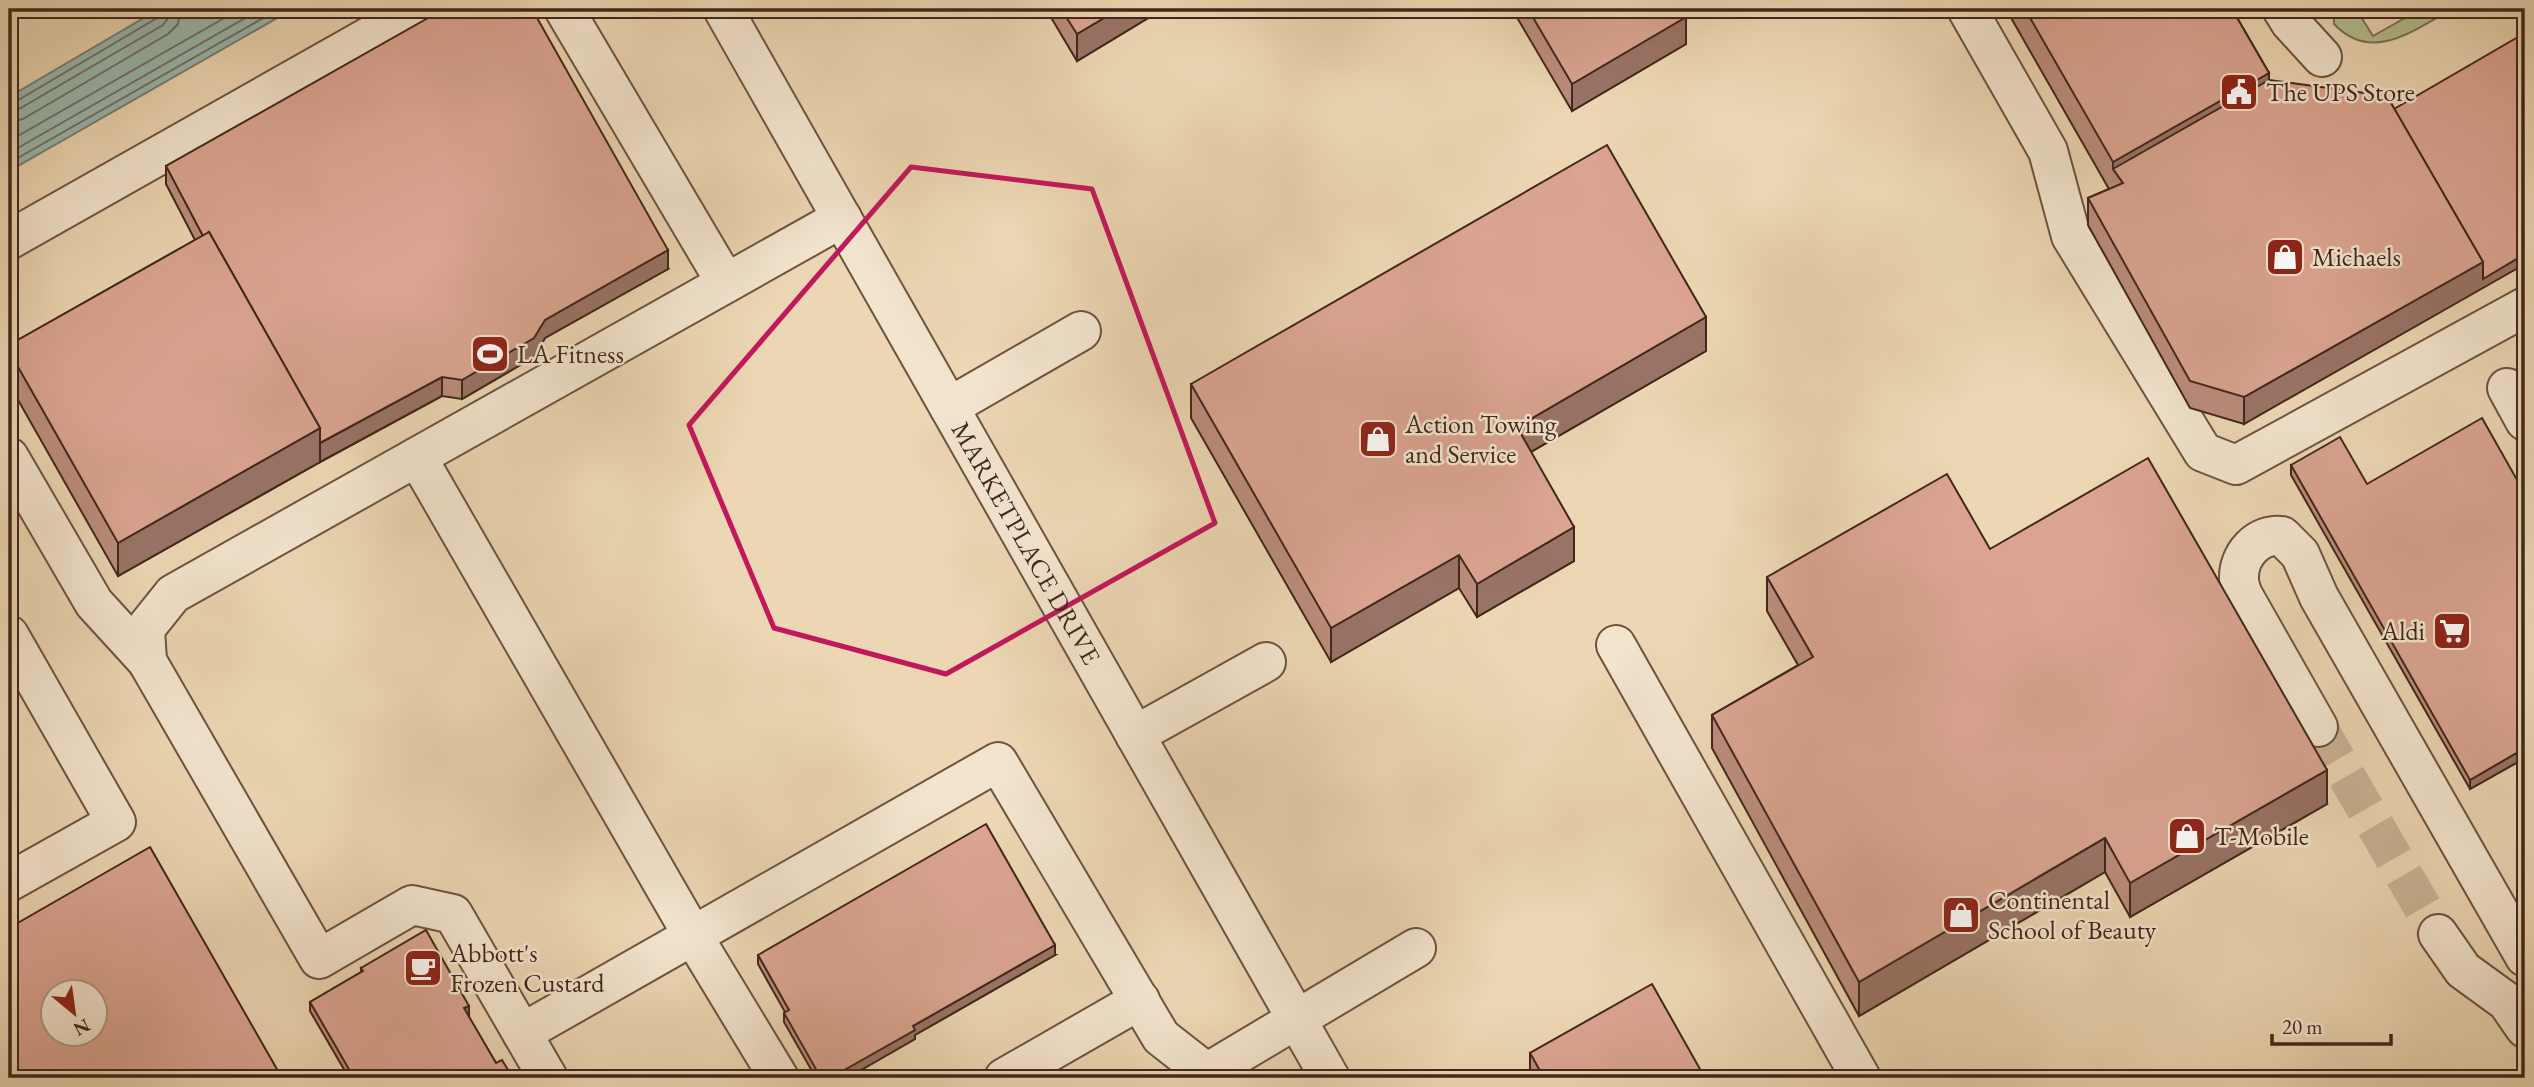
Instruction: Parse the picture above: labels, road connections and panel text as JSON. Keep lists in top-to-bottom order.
{
  "streets": {
    "street": ["MARKETPLACE DRIVE"]
  },
  "places": {
    "public building": ["The UPS Store"],
    "shop": [
      "Michaels",
      "Action Towing and Service",
      "T-Mobile",
      "Continental School of Beauty"
    ],
    "sports": ["LA Fitness"],
    "supermarket": ["Aldi"],
    "cafe": ["Abbott's Frozen Custard"]
  },
  "scale_bar": "20 m",
  "north": "bottom right"
}
